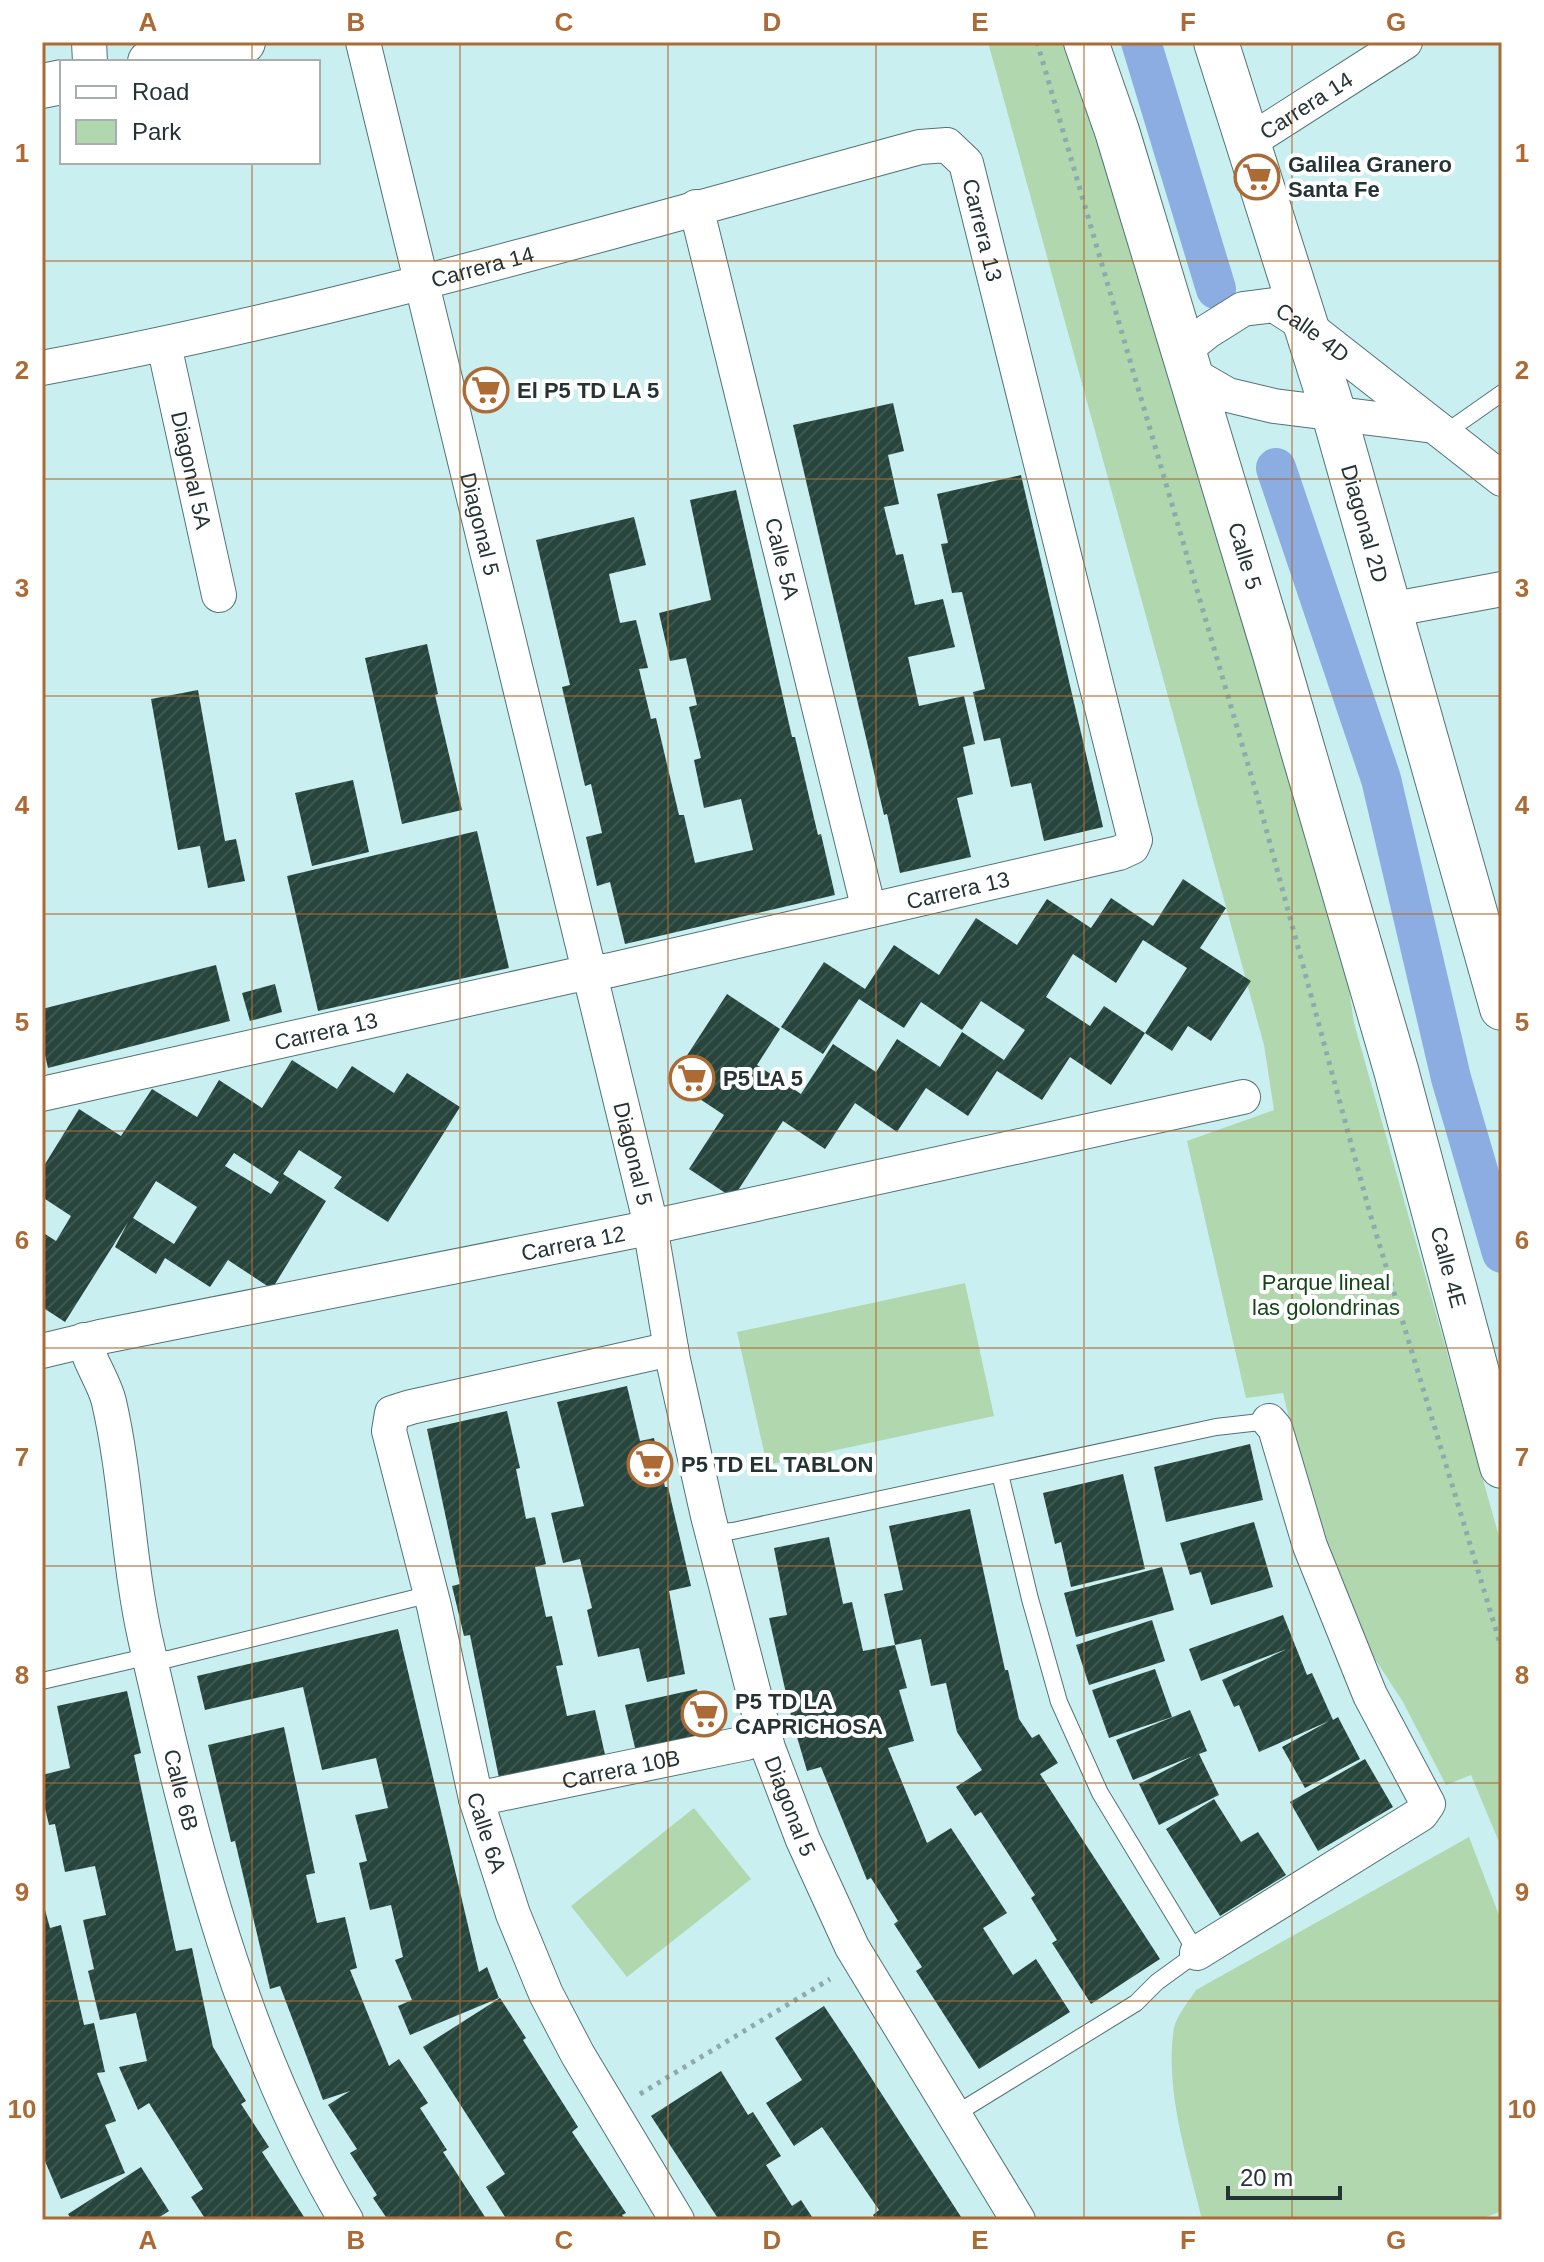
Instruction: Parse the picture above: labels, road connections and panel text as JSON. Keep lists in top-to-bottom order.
{
  "streets": {
    "street": [
      "Carrera 14",
      "Carrera 13",
      "Calle 4D",
      "Diagonal 5A",
      "Diagonal 2D",
      "Diagonal 5",
      "Calle 5",
      "Calle 5A",
      "Carrera 12",
      "Calle 4E",
      "Carrera 10B",
      "Calle 6B",
      "Calle 6A"
    ]
  },
  "crossings": [
    ["Carrera 14", "Carrera 13"],
    ["Carrera 14", "Diagonal 5A"],
    ["Carrera 14", "Diagonal 2D"],
    ["Carrera 14", "Diagonal 5"],
    ["Carrera 14", "Calle 5A"],
    ["Carrera 13", "Diagonal 5"],
    ["Carrera 13", "Calle 5A"],
    ["Calle 4D", "Diagonal 2D"],
    ["Calle 4D", "Calle 5"],
    ["Diagonal 5", "Carrera 12"],
    ["Diagonal 5", "Carrera 10B"],
    ["Diagonal 5", "Calle 6A"],
    ["Calle 5", "Calle 4E"],
    ["Carrera 12", "Calle 6B"],
    ["Carrera 10B", "Calle 6A"]
  ],
  "parks": ["Parque lineal las golondrinas"],
  "places": {
    "supermarket": [
      "Galilea Granero Santa Fe",
      "El P5 TD LA 5",
      "P5 LA 5",
      "P5 TD EL TABLON",
      "P5 TD LA CAPRICHOSA"
    ]
  },
  "legend": ["Road", "Park"],
  "scale_bar": "20 m",
  "grid": {
    "columns": [
      "A",
      "B",
      "C",
      "D",
      "E",
      "F",
      "G"
    ],
    "rows": [
      "1",
      "2",
      "3",
      "4",
      "5",
      "6",
      "7",
      "8",
      "9",
      "10"
    ]
  }
}
